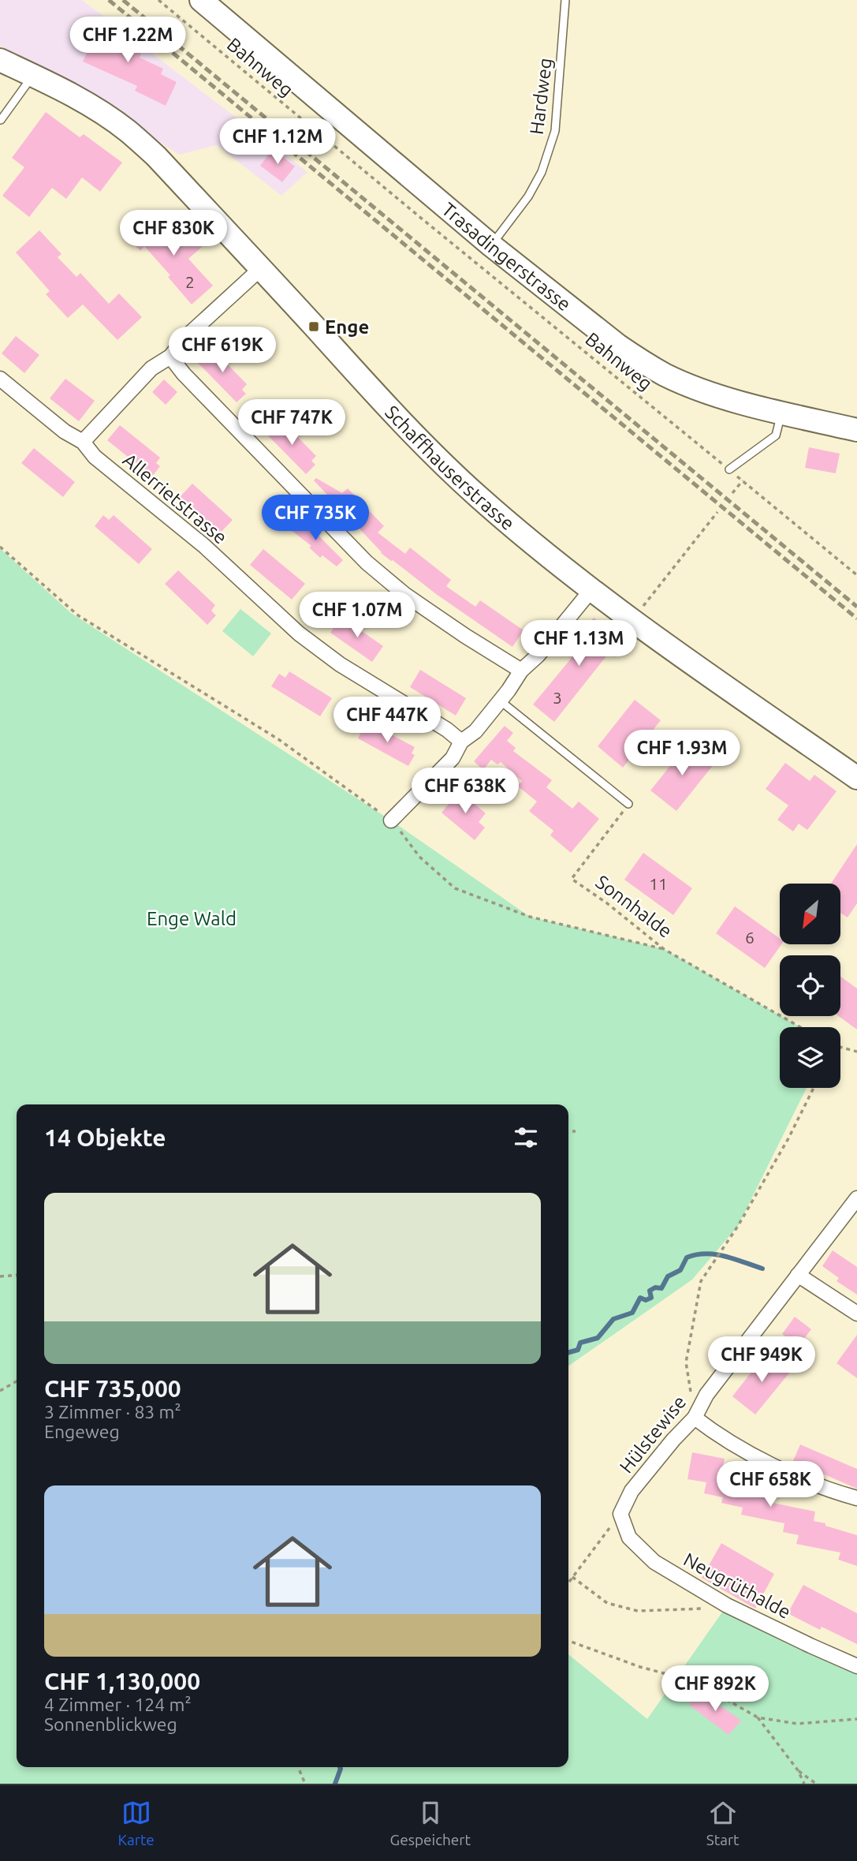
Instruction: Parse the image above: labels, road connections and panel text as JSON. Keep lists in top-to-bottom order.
{
  "streets": {
    "main road": ["Trasadingerstrasse", "Schaffhauserstrasse"],
    "street": ["Allerrietstrasse", "Hülstewise", "Neugrüthalde"],
    "lane": ["Hardweg"],
    "path": ["Bahnweg", "Sonnhalde"]
  },
  "crossings": [
    ["Hardweg", "Trasadingerstrasse"],
    ["Hülstewise", "Neugrüthalde"]
  ],
  "parks": ["Enge Wald"],
  "places": {
    "transit": ["Enge"]
  },
  "house_numbers": [
    "2",
    "3",
    "11",
    "6"
  ],
  "north": "bottom left",
  "page": {
    "price": [
      "CHF 1.22M",
      "CHF 1.12M",
      "CHF 830K",
      "CHF 619K",
      "CHF 747K",
      "CHF 735K",
      "CHF 1.07M",
      "CHF 1.13M",
      "CHF 447K",
      "CHF 1.93M",
      "CHF 638K",
      "CHF 949K",
      "CHF 658K",
      "CHF 892K"
    ],
    "heading": "14 Objekte",
    "list": [
      {
        "name": "CHF 735,000",
        "note": "3 Zimmer · 83 m² · Engeweg"
      },
      {
        "name": "CHF 1,130,000",
        "note": "4 Zimmer · 124 m² · Sonnenblickweg"
      }
    ],
    "tabs": ["Karte", "Gespeichert", "Start"]
  }
}
